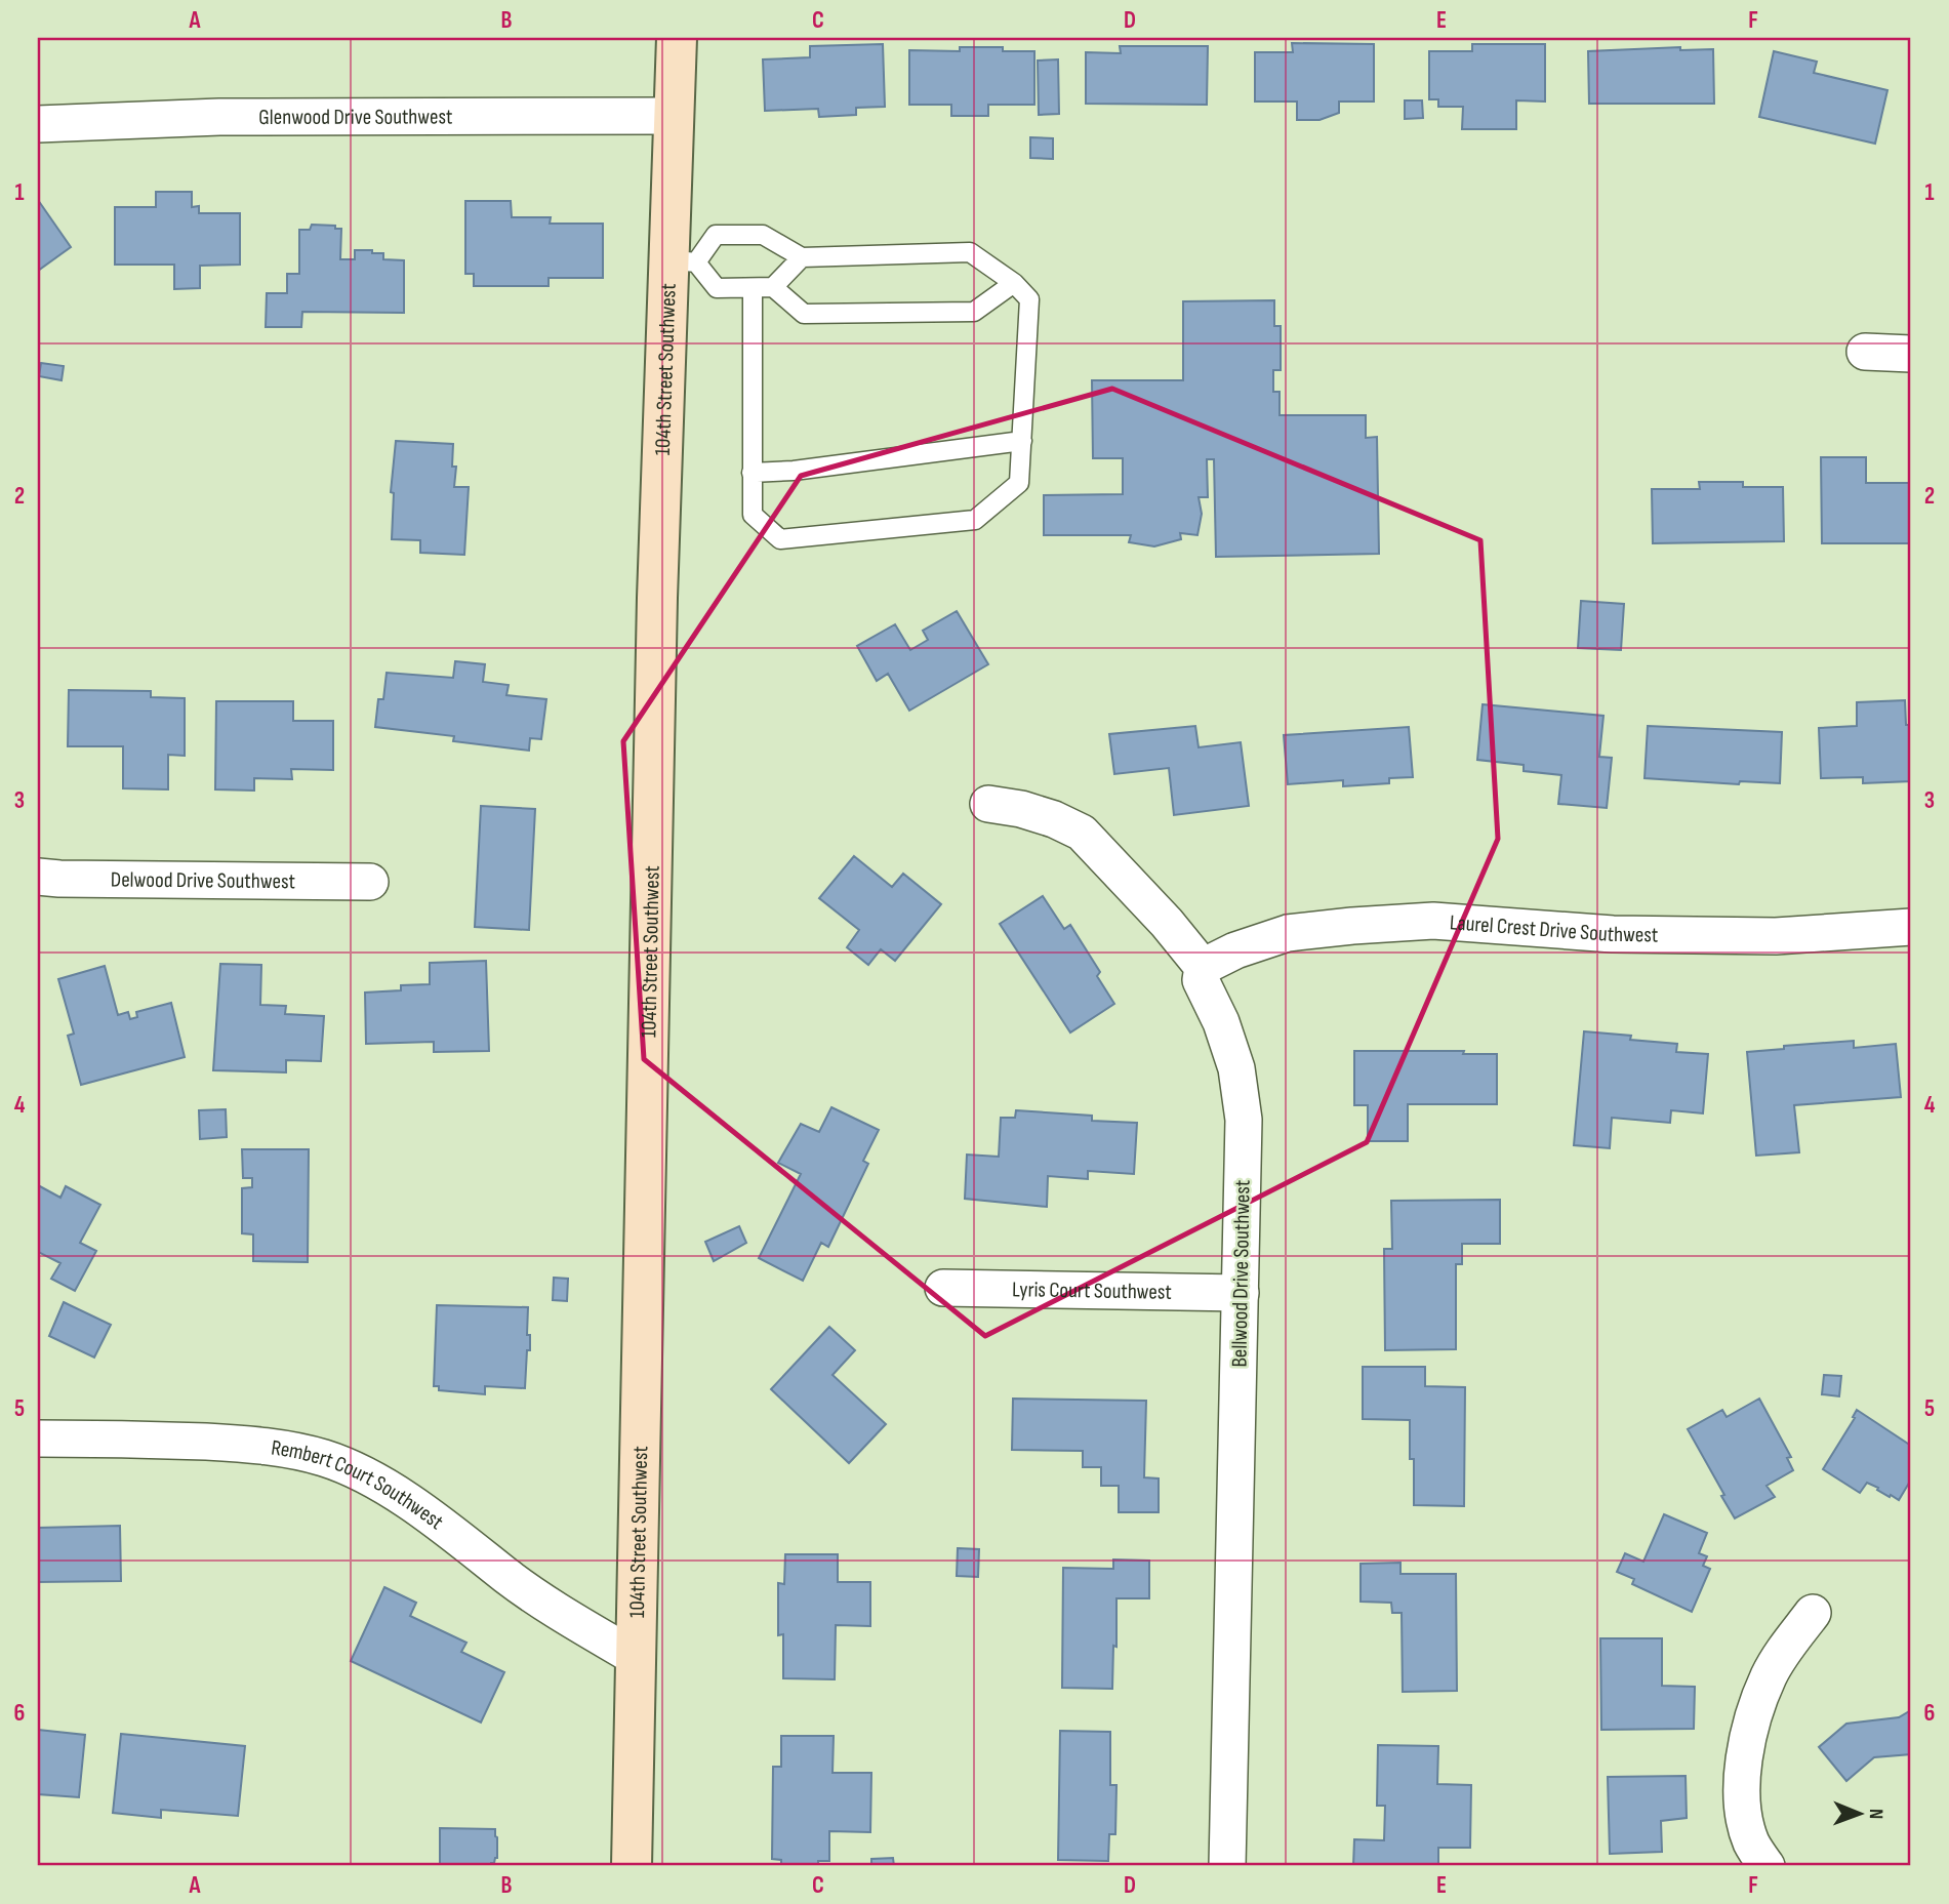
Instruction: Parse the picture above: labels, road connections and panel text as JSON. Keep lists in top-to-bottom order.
{
  "streets": {
    "street": [
      "Glenwood Drive Southwest",
      "104th Street Southwest",
      "Delwood Drive Southwest",
      "Laurel Crest Drive Southwest",
      "Bellwood Drive Southwest",
      "Lyris Court Southwest",
      "Rembert Court Southwest"
    ]
  },
  "crossings": [
    ["Glenwood Drive Southwest", "104th Street Southwest"],
    ["104th Street Southwest", "Rembert Court Southwest"],
    ["Laurel Crest Drive Southwest", "Bellwood Drive Southwest"],
    ["Bellwood Drive Southwest", "Lyris Court Southwest"]
  ],
  "north": "right",
  "grid": {
    "columns": [
      "A",
      "B",
      "C",
      "D",
      "E",
      "F"
    ],
    "rows": [
      "1",
      "2",
      "3",
      "4",
      "5",
      "6"
    ]
  }
}
